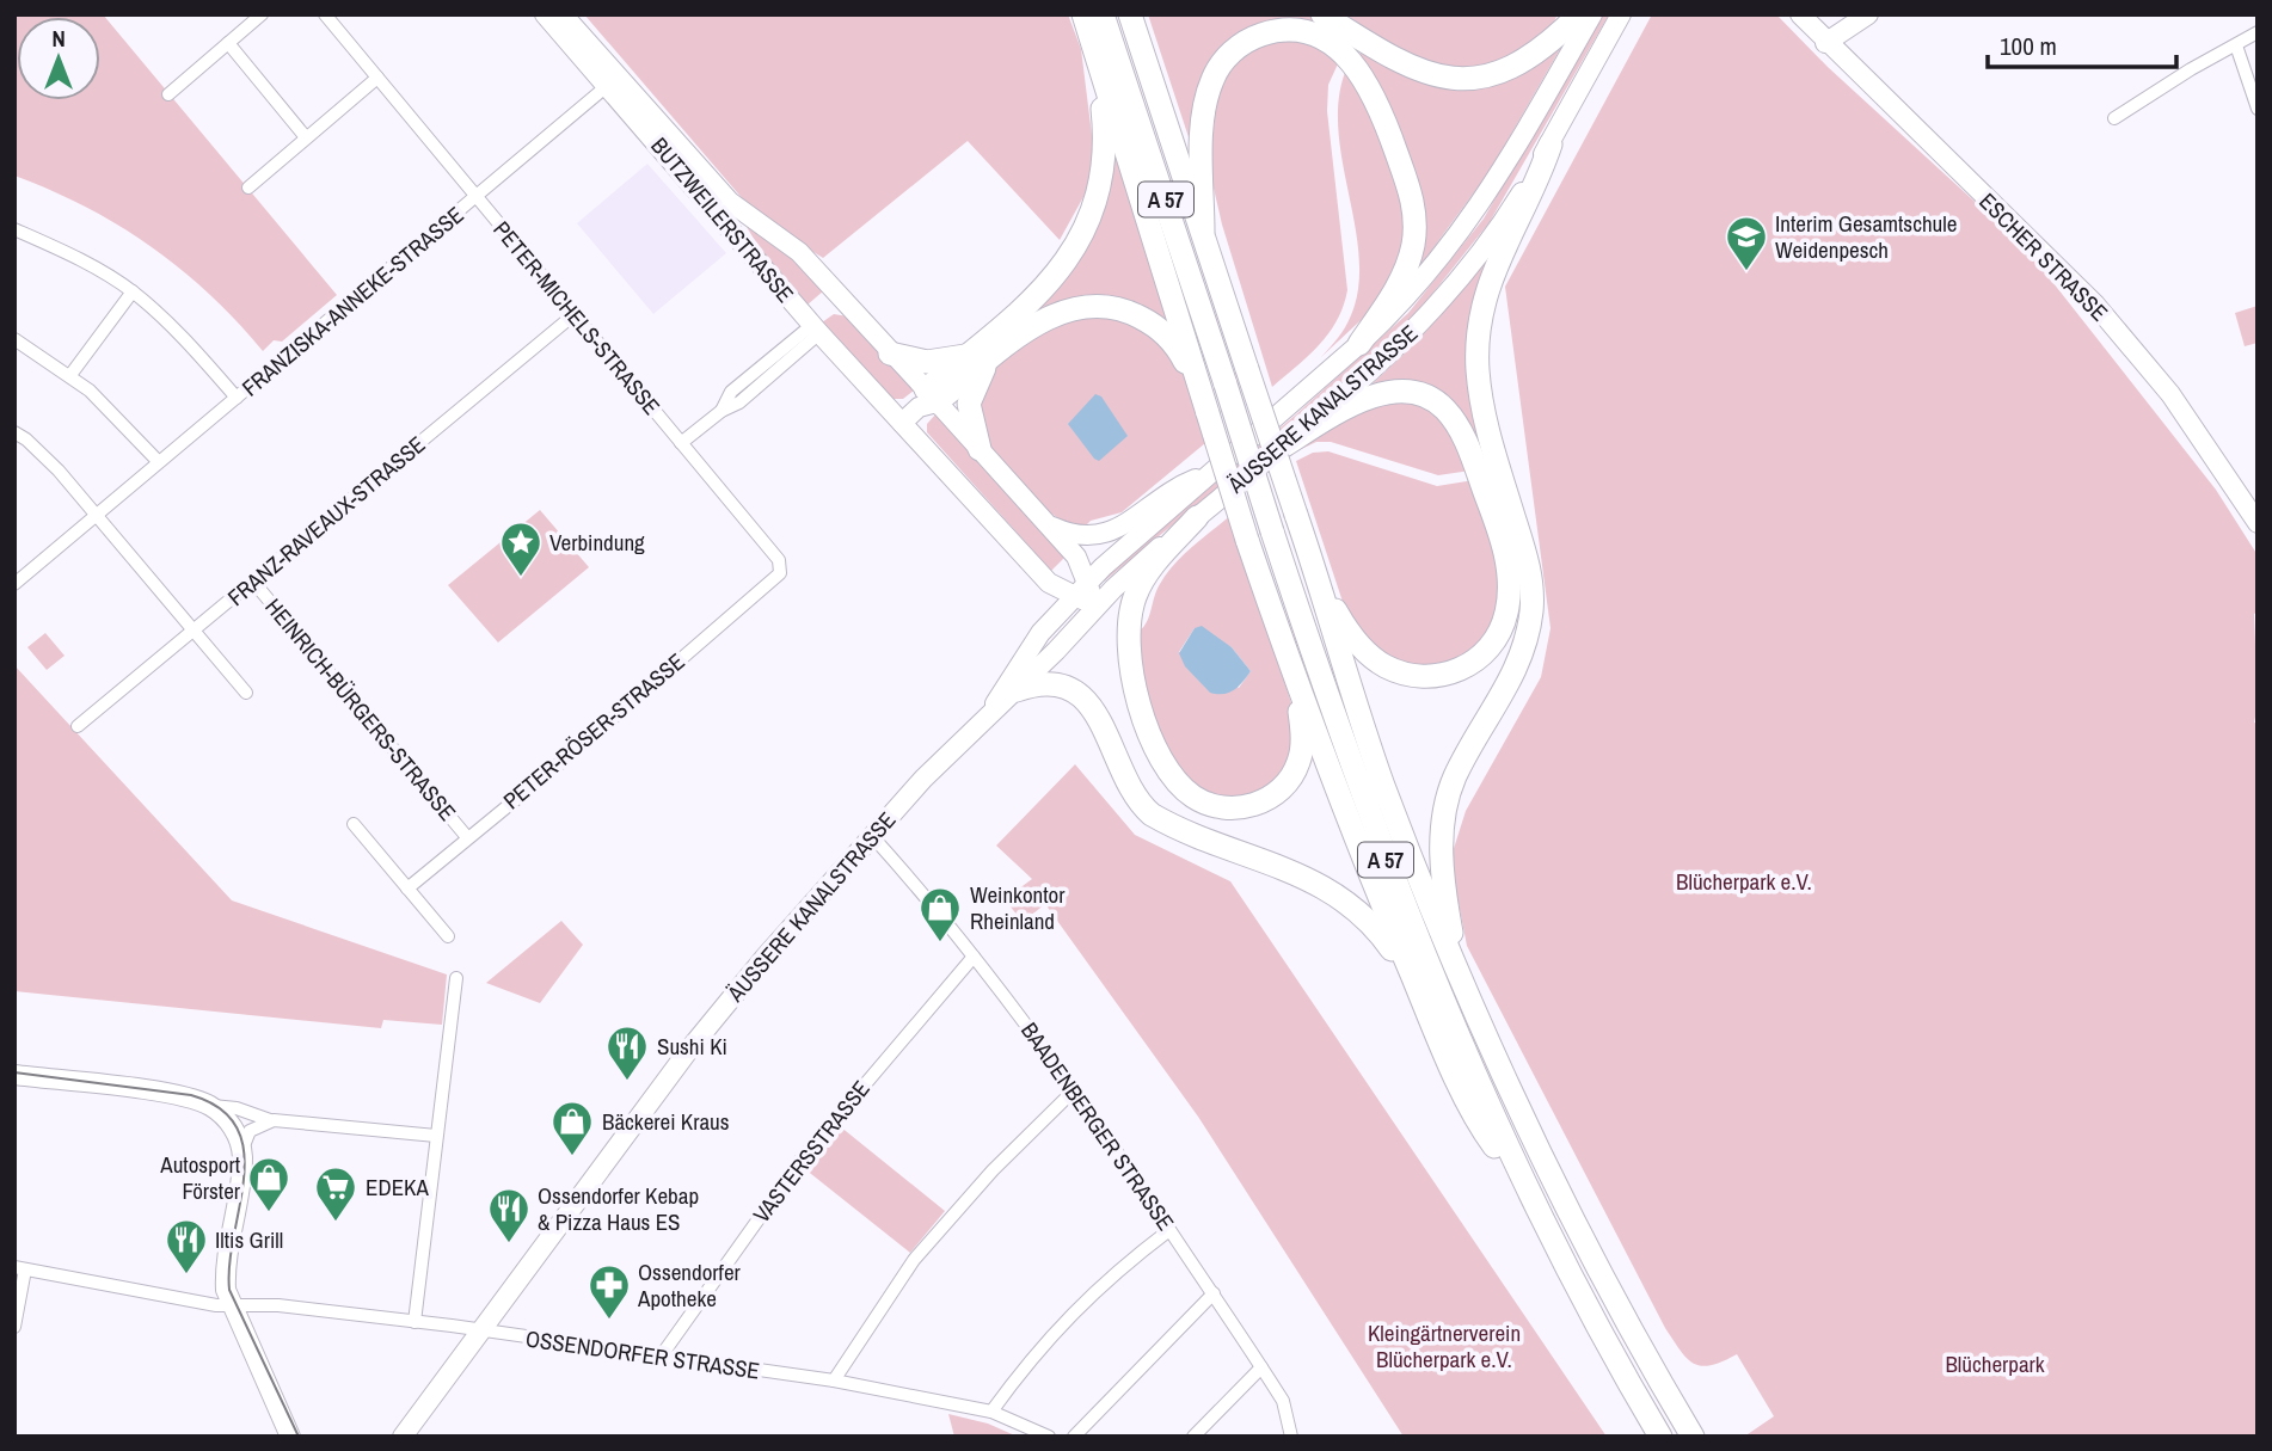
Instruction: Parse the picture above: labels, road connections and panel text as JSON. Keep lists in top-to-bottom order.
{
  "streets": {
    "highway": ["A 57"],
    "main road": ["BUTZWEILERSTRASSE", "ESCHER STRASSE", "ÄUSSERE KANALSTRASSE"],
    "street": [
      "FRANZISKA-ANNEKE-STRASSE",
      "PETER-MICHELS-STRASSE",
      "FRANZ-RAVEAUX-STRASSE",
      "HEINRICH-BÜRGERS-STRASSE",
      "PETER-RÖSER-STRASSE",
      "BAADENBERGER STRASSE",
      "VASTERSSTRASSE",
      "OSSENDORFER STRASSE"
    ]
  },
  "crossings": [
    ["BUTZWEILERSTRASSE", "FRANZISKA-ANNEKE-STRASSE"],
    ["BUTZWEILERSTRASSE", "ÄUSSERE KANALSTRASSE"],
    ["FRANZISKA-ANNEKE-STRASSE", "PETER-MICHELS-STRASSE"],
    ["PETER-MICHELS-STRASSE", "FRANZ-RAVEAUX-STRASSE"],
    ["PETER-MICHELS-STRASSE", "PETER-RÖSER-STRASSE"],
    ["ÄUSSERE KANALSTRASSE", "BAADENBERGER STRASSE"],
    ["ÄUSSERE KANALSTRASSE", "OSSENDORFER STRASSE"],
    ["FRANZ-RAVEAUX-STRASSE", "HEINRICH-BÜRGERS-STRASSE"],
    ["HEINRICH-BÜRGERS-STRASSE", "PETER-RÖSER-STRASSE"],
    ["BAADENBERGER STRASSE", "VASTERSSTRASSE"],
    ["VASTERSSTRASSE", "OSSENDORFER STRASSE"]
  ],
  "parks": ["Blücherpark e.V.", "Kleingärtnerverein Blücherpark e.V.", "Blücherpark"],
  "places": {
    "school or university": ["Interim Gesamtschule Weidenpesch"],
    "place": ["Verbindung"],
    "shop": ["Weinkontor Rheinland", "Bäckerei Kraus", "Autosport Förster"],
    "restaurant": ["Sushi Ki", "Ossendorfer Kebap & Pizza Haus ES", "Iltis Grill"],
    "supermarket": ["EDEKA"],
    "pharmacy": ["Ossendorfer Apotheke"]
  },
  "scale_bar": "100 m",
  "north": "top"
}
